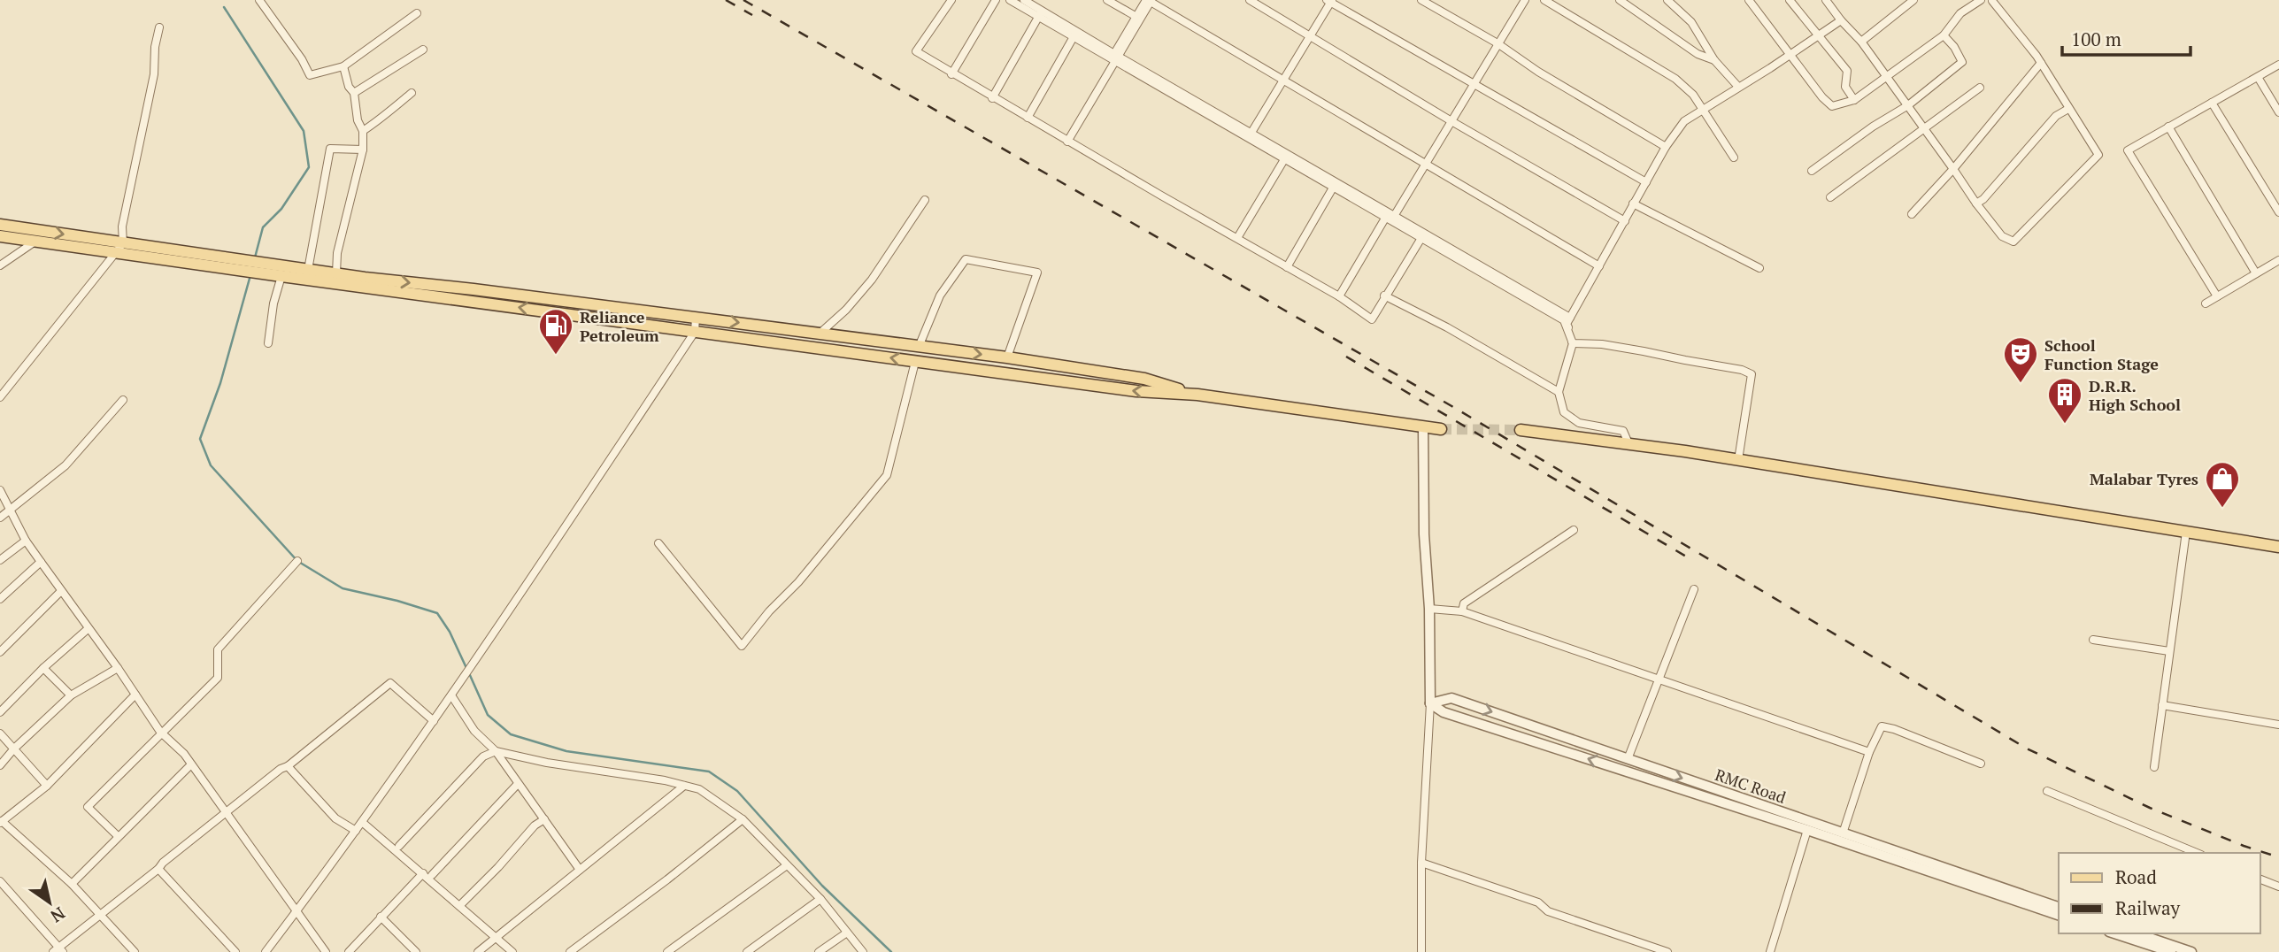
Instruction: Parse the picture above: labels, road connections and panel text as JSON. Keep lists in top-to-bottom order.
{
  "streets": {
    "street": ["RMC Road"]
  },
  "places": {
    "fuel station": ["Reliance Petroleum"],
    "theatre": ["School Function Stage"],
    "building": ["D.R.R. High School"],
    "shop": ["Malabar Tyres"]
  },
  "legend": ["Road", "Railway"],
  "scale_bar": "100 m",
  "north": "bottom right"
}
